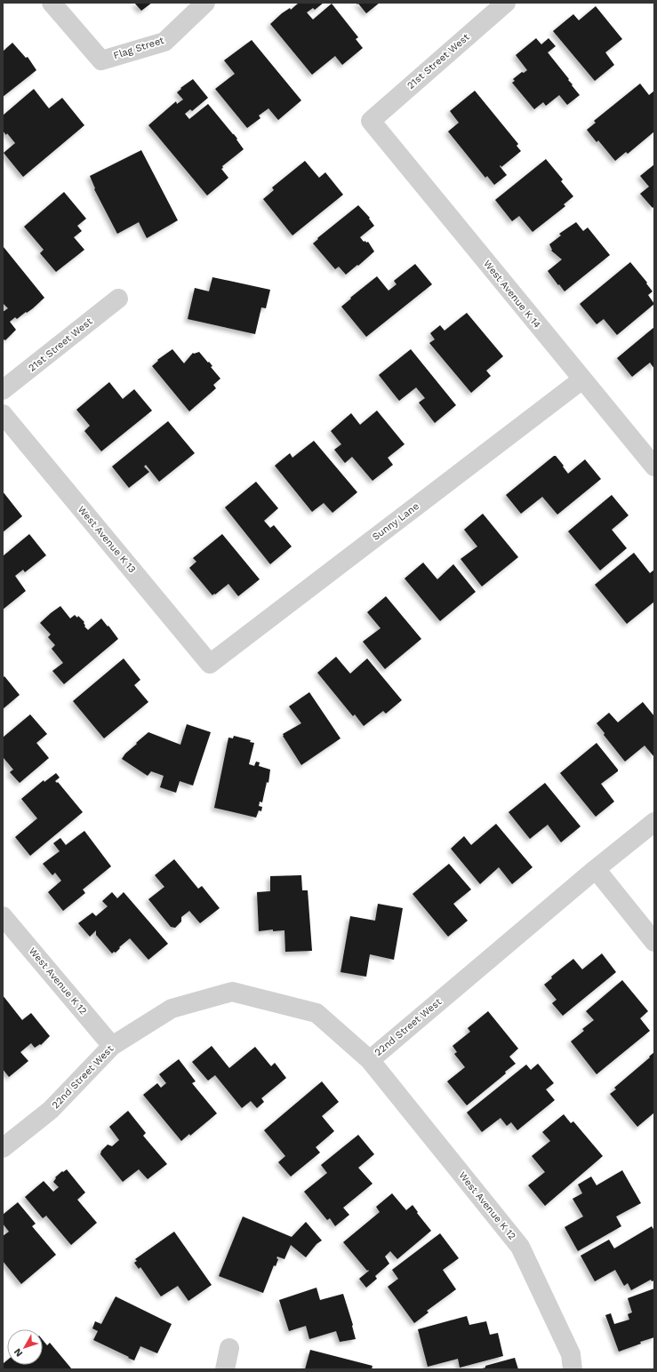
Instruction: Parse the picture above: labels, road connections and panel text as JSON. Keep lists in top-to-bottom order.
{
  "streets": {
    "street": [
      "Flag Street",
      "21st Street West",
      "West Avenue K 14",
      "Sunny Lane",
      "West Avenue K 13",
      "West Avenue K 12",
      "22nd Street West"
    ]
  },
  "crossings": [
    ["21st Street West", "West Avenue K 14"],
    ["West Avenue K 14", "Sunny Lane"],
    ["Sunny Lane", "West Avenue K 13"],
    ["West Avenue K 12", "22nd Street West"]
  ],
  "north": "bottom left"
}
